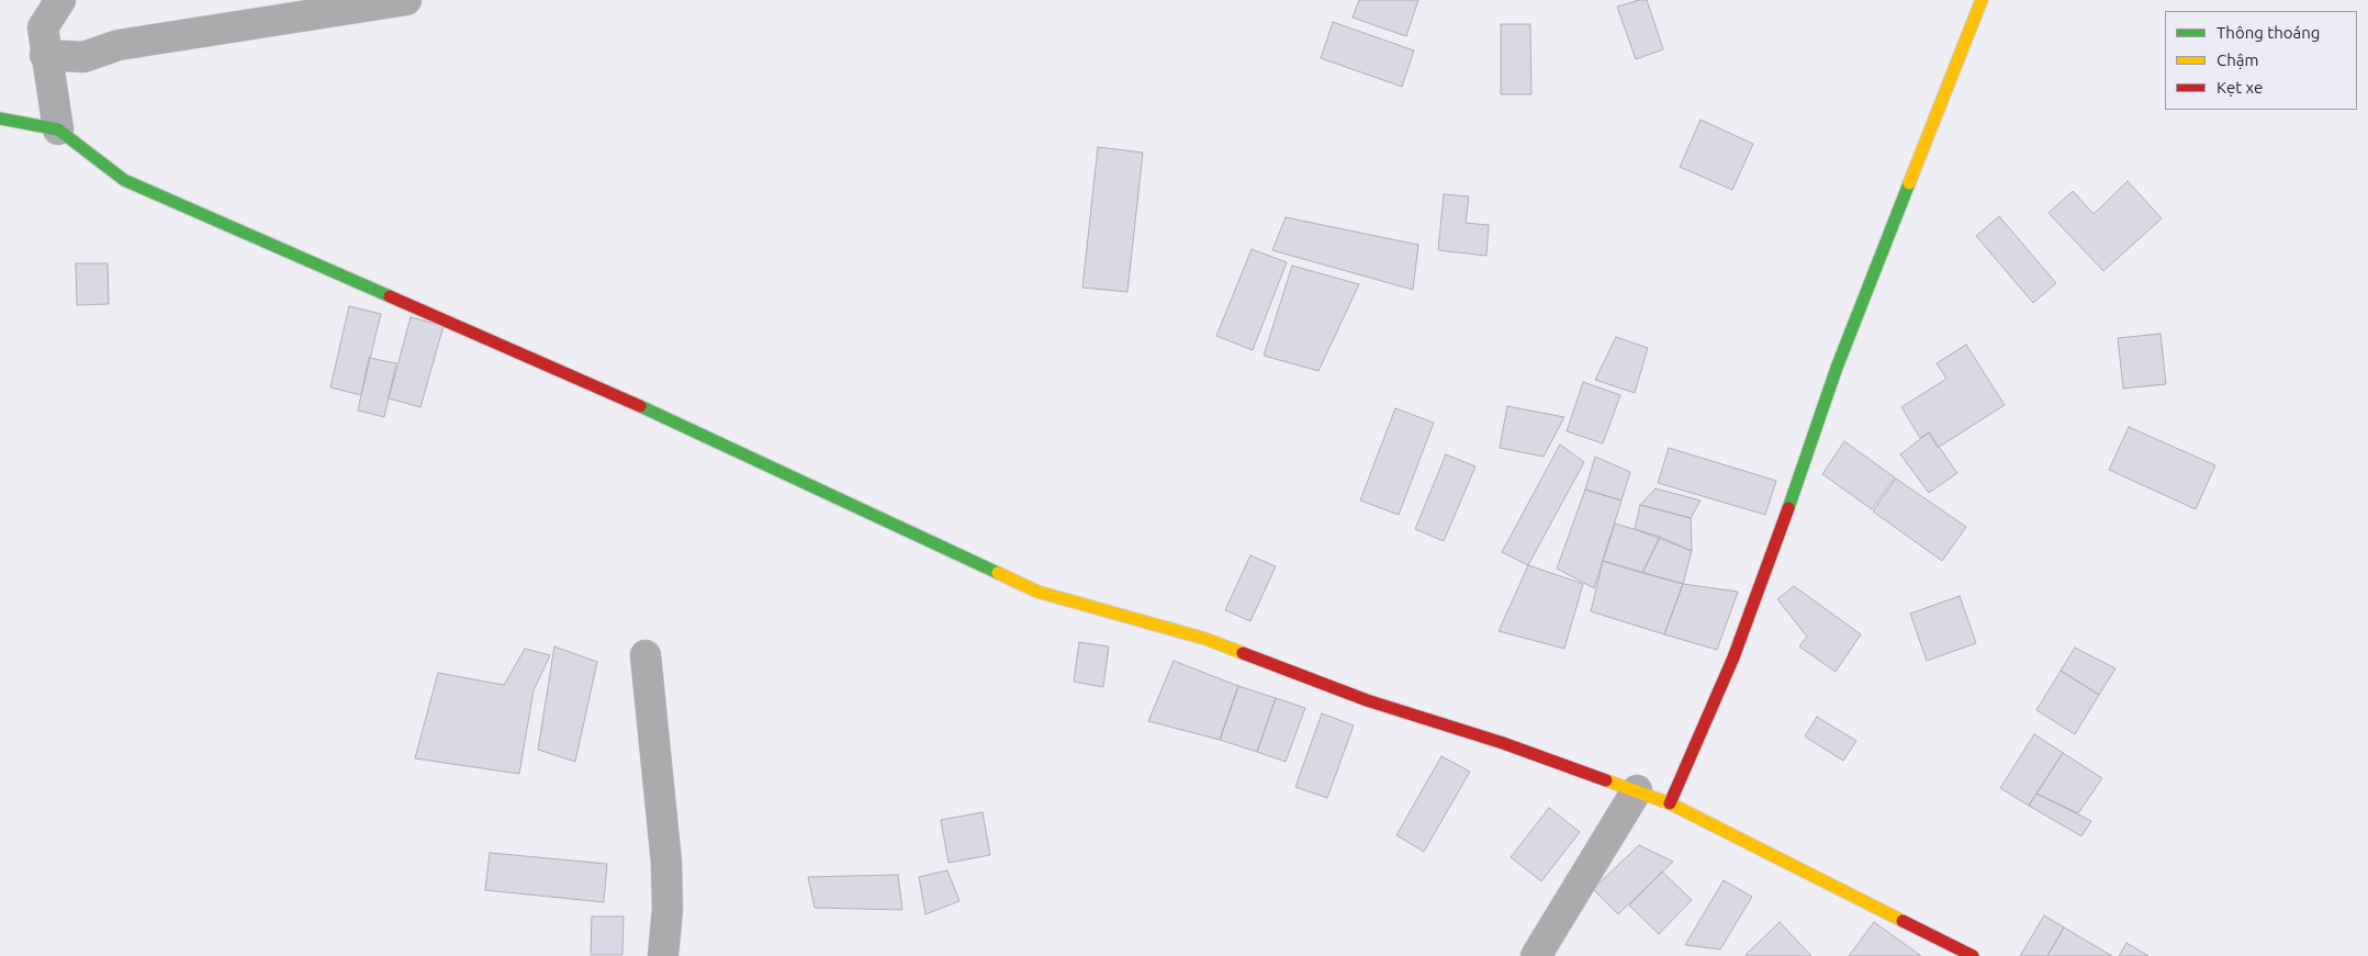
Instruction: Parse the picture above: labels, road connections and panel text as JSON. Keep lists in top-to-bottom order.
{
  "legend": ["Thông thoáng", "Chậm", "Kẹt xe"]
}
